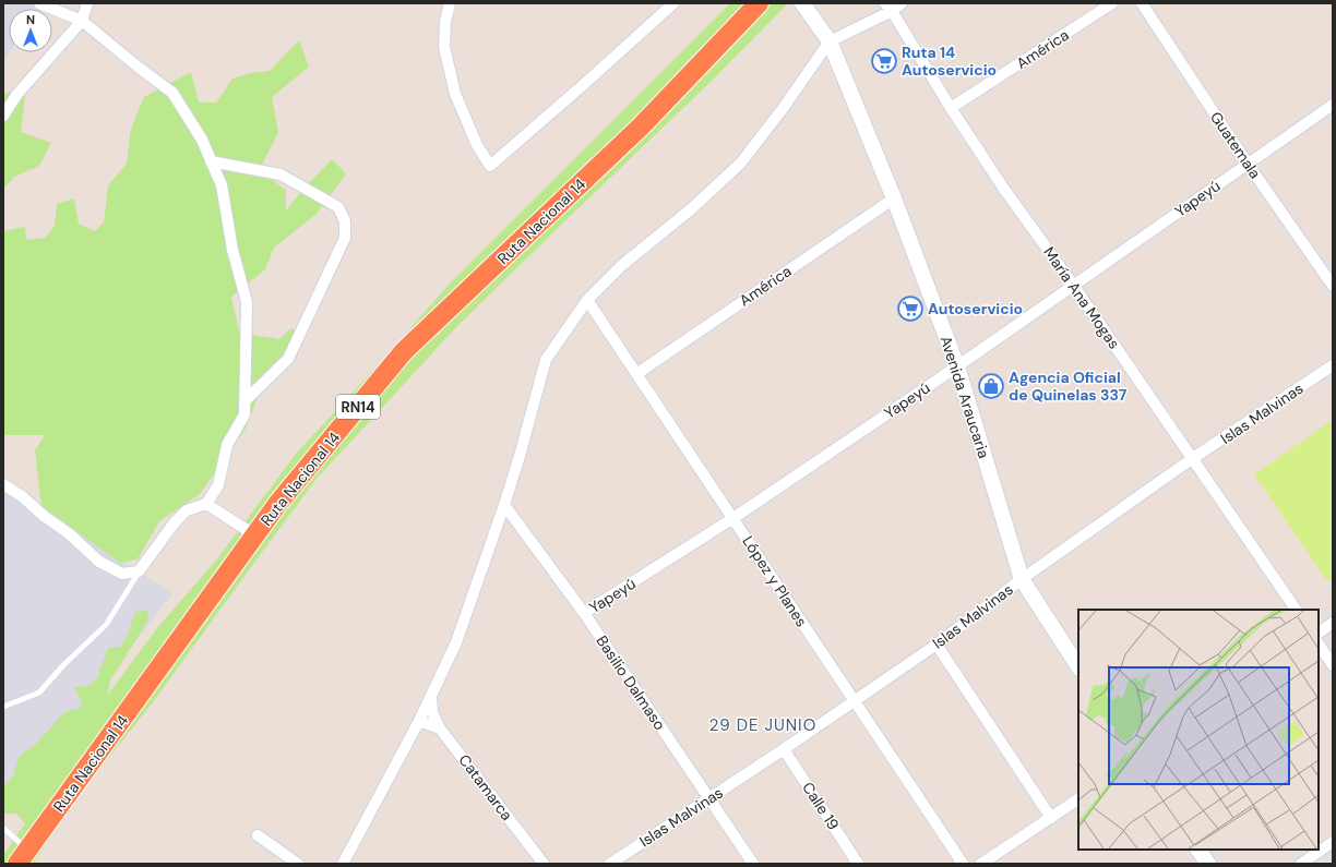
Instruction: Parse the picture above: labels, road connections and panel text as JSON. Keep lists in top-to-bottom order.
{
  "streets": {
    "highway": ["Ruta Nacional 14", "RN14"],
    "main road": ["Avenida Araucaria"],
    "street": [
      "América",
      "Guatemala",
      "Yapeyú",
      "María Ana Mogas",
      "Islas Malvinas",
      "López y Planes",
      "Basilio Dalmaso",
      "Catamarca",
      "Calle 19"
    ]
  },
  "crossings": [
    ["América", "María Ana Mogas"],
    ["América", "Avenida Araucaria"],
    ["América", "López y Planes"],
    ["Guatemala", "Yapeyú"],
    ["Yapeyú", "María Ana Mogas"],
    ["Yapeyú", "Avenida Araucaria"],
    ["Yapeyú", "López y Planes"],
    ["Yapeyú", "Basilio Dalmaso"],
    ["María Ana Mogas", "Islas Malvinas"],
    ["Avenida Araucaria", "Islas Malvinas"],
    ["Islas Malvinas", "López y Planes"],
    ["Islas Malvinas", "Basilio Dalmaso"],
    ["Islas Malvinas", "Calle 19"]
  ],
  "districts": ["29 DE JUNIO"],
  "places": {
    "supermarket": ["Ruta 14 Autoservicio", "Autoservicio"],
    "shop": ["Agencia Oficial de Quinelas 337"]
  },
  "north": "top"
}
